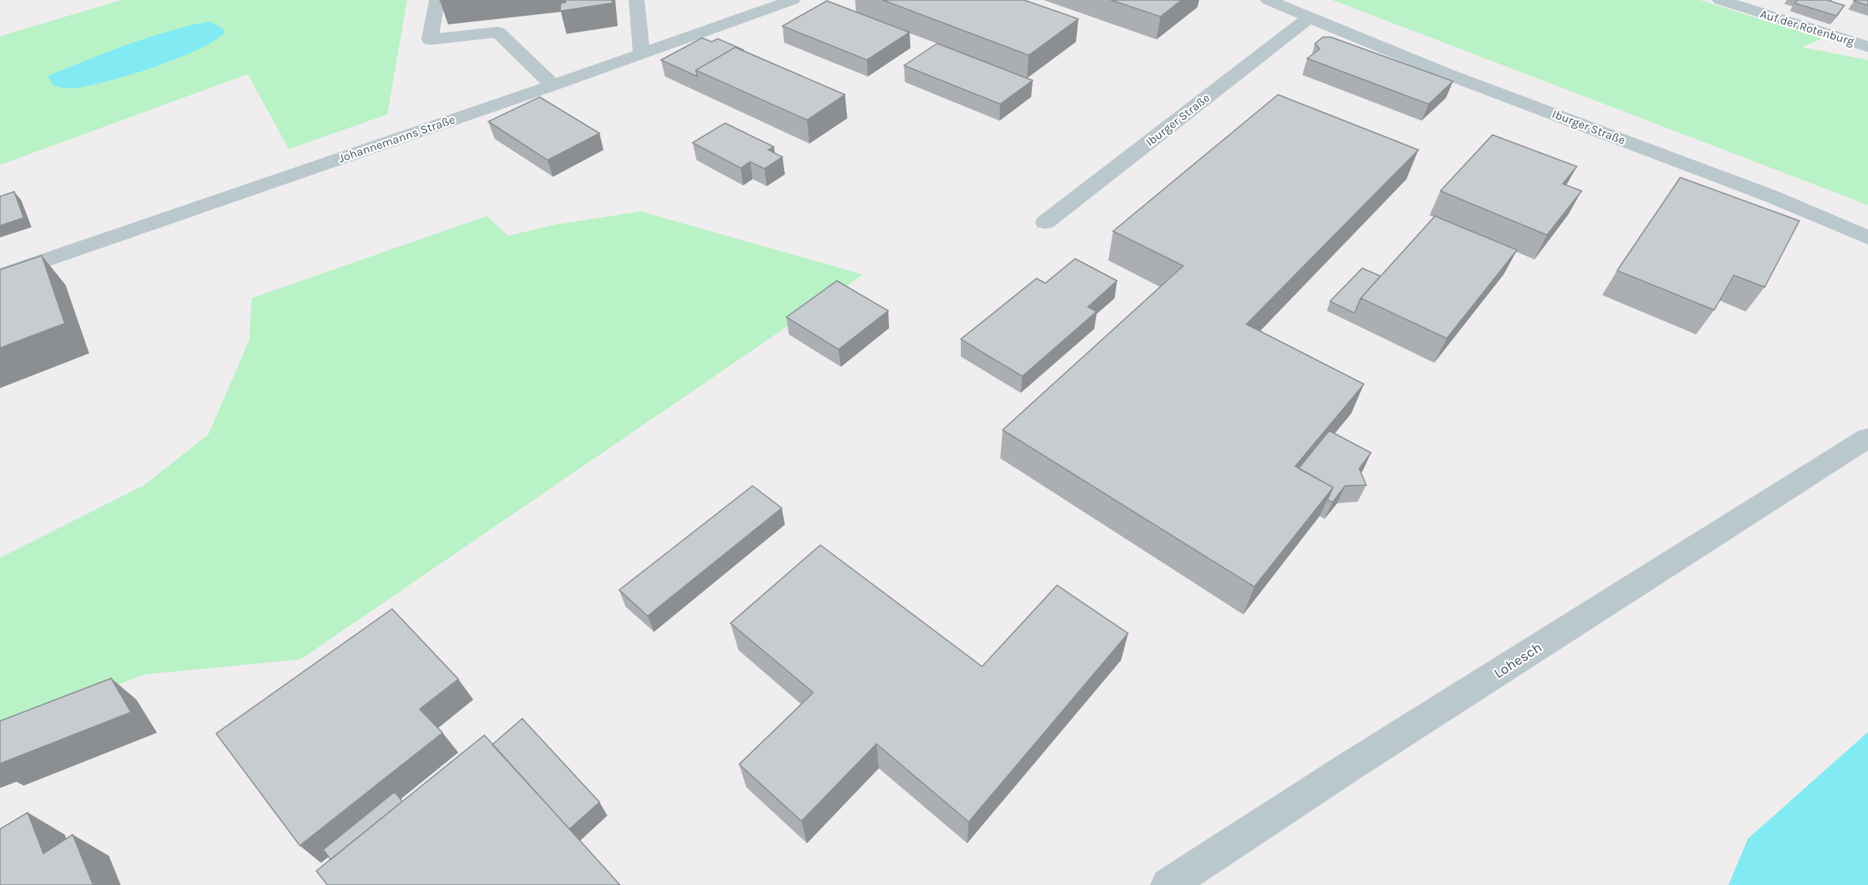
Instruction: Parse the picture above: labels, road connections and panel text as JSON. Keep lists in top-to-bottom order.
{
  "streets": {
    "street": [
      "Auf der Rotenburg",
      "Iburger Straße",
      "Johannemanns Straße",
      "Lohesch"
    ]
  }
}
